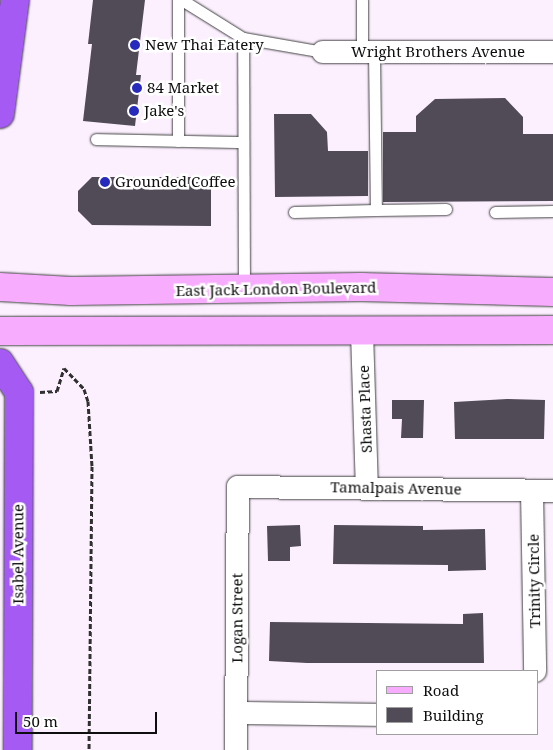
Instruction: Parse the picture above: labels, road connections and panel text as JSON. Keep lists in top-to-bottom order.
{
  "streets": {
    "highway": ["Isabel Avenue"],
    "main road": ["East Jack London Boulevard"],
    "street": [
      "Wright Brothers Avenue",
      "Shasta Place",
      "Tamalpais Avenue",
      "Trinity Circle",
      "Logan Street"
    ]
  },
  "crossings": [
    ["Shasta Place", "Tamalpais Avenue"],
    ["Tamalpais Avenue", "Trinity Circle"],
    ["Tamalpais Avenue", "Logan Street"]
  ],
  "places": [
    "New Thai Eatery",
    "84 Market",
    "Jake's",
    "Grounded Coffee"
  ],
  "legend": ["Road", "Building"],
  "scale_bar": "50 m"
}
